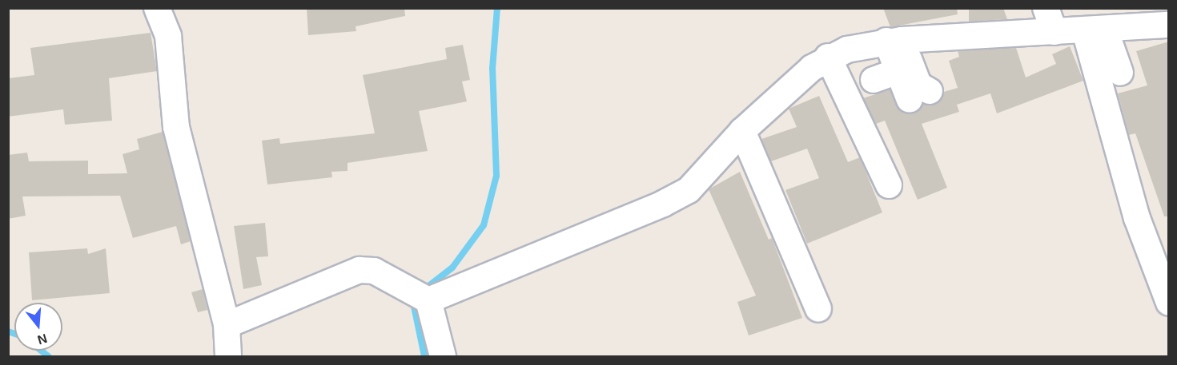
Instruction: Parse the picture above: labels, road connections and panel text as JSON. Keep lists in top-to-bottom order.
{
  "north": "bottom"
}
